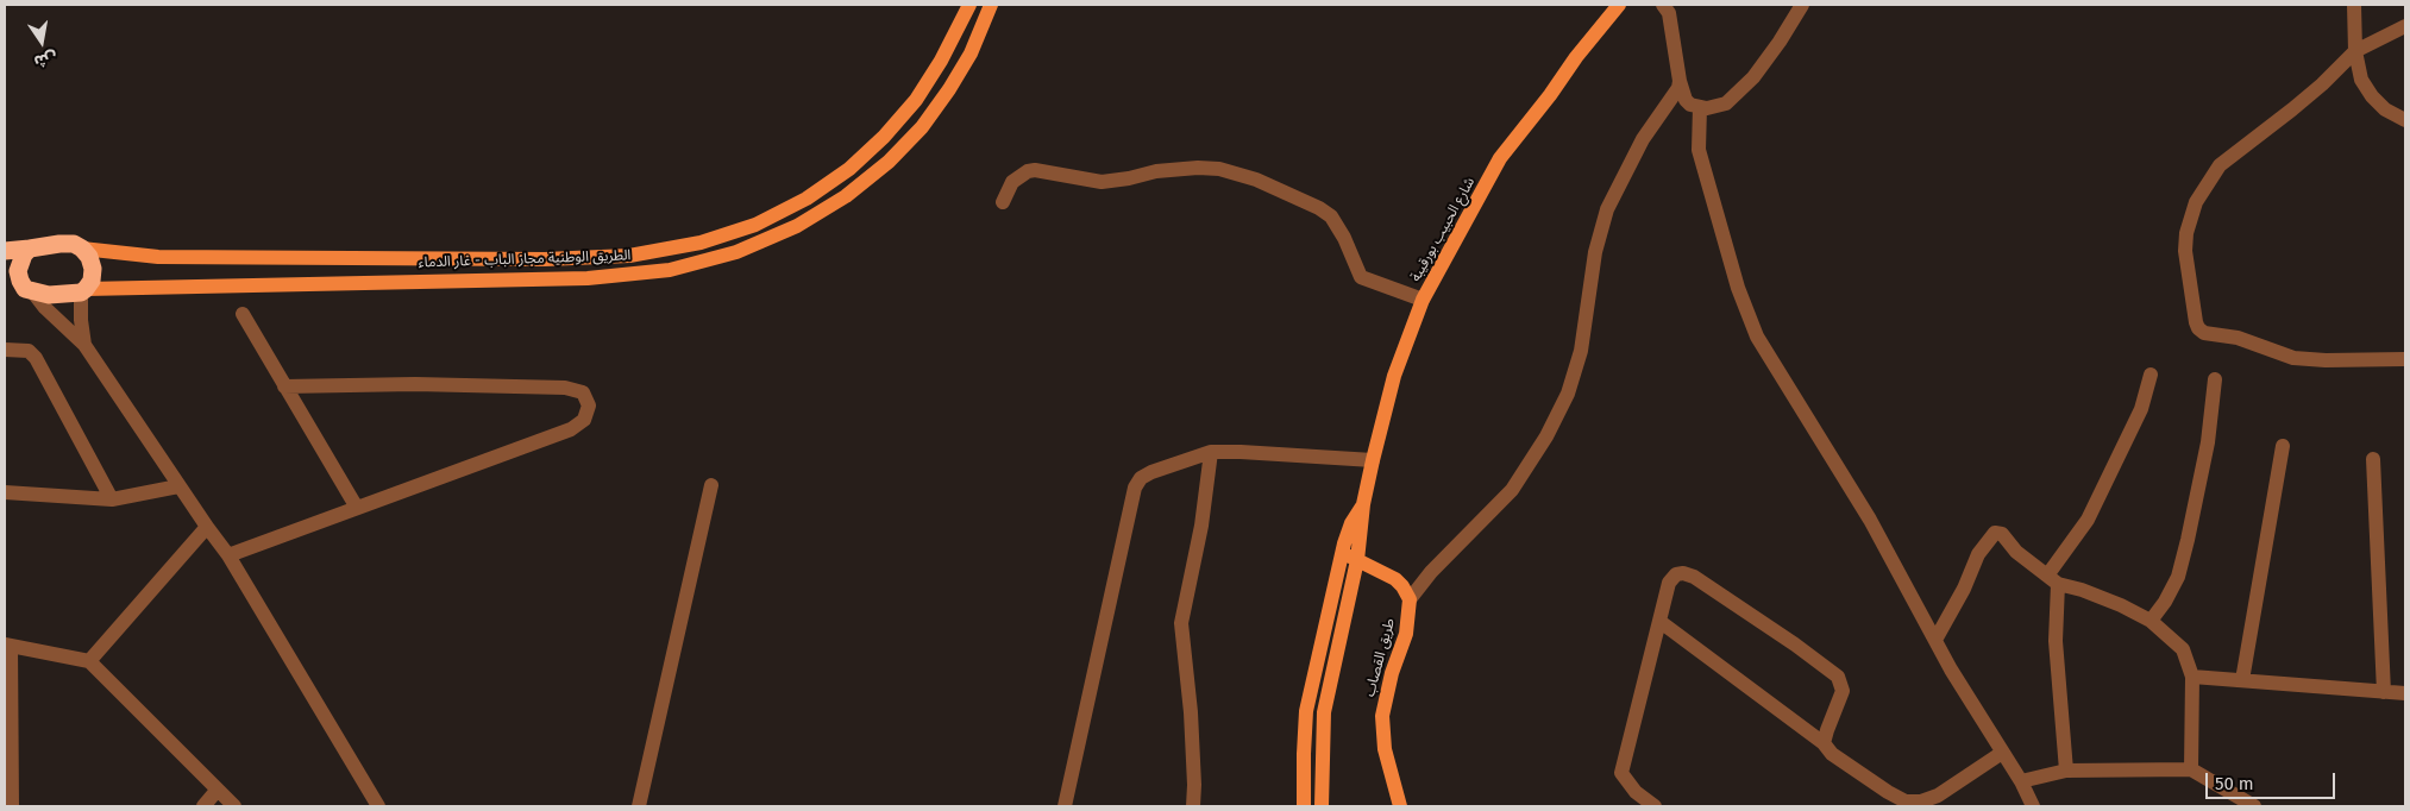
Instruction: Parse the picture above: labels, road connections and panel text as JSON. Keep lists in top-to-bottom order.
{
  "streets": {
    "main road": ["شارع الحبيب بورقيبة", "الطريق الوطنية مجاز الباب - غار الدماء", "طريق القصاب"]
  },
  "scale_bar": "50 m",
  "north": "bottom"
}
